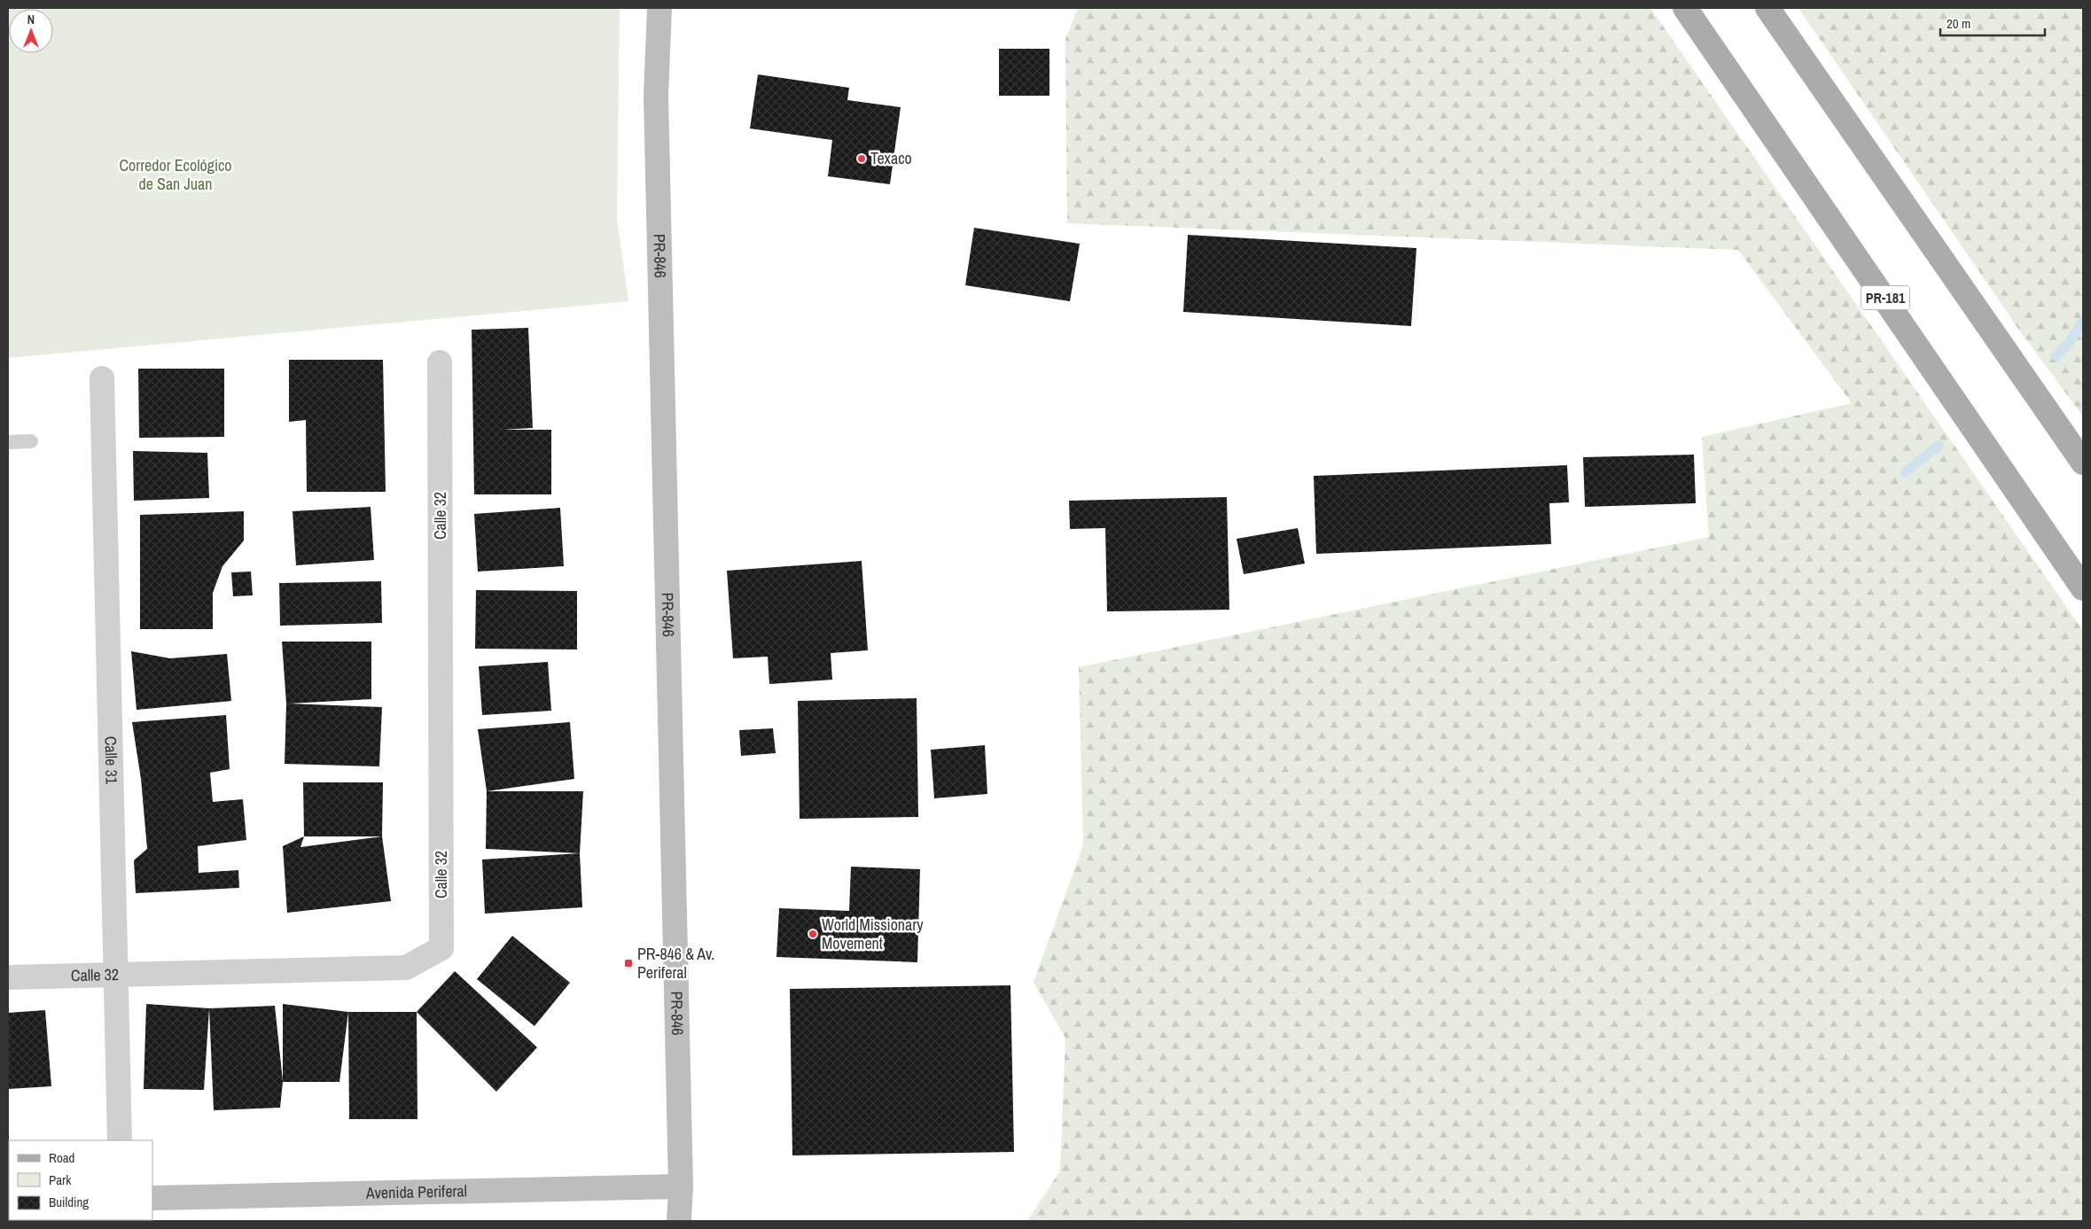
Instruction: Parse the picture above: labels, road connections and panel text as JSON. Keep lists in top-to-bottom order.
{
  "streets": {
    "main road": ["PR-181"],
    "street": [
      "PR-846",
      "Calle 32",
      "Calle 31",
      "Avenida Periferal"
    ]
  },
  "crossings": [
    ["PR-846", "Avenida Periferal"],
    ["Calle 32", "Calle 31"]
  ],
  "parks": ["Corredor Ecológico de San Juan"],
  "places": {
    "other": ["Texaco", "World Missionary Movement"],
    "transit": ["PR-846 & Av. Periferal"]
  },
  "legend": ["Road", "Park", "Building"],
  "scale_bar": "20 m",
  "north": "top"
}
